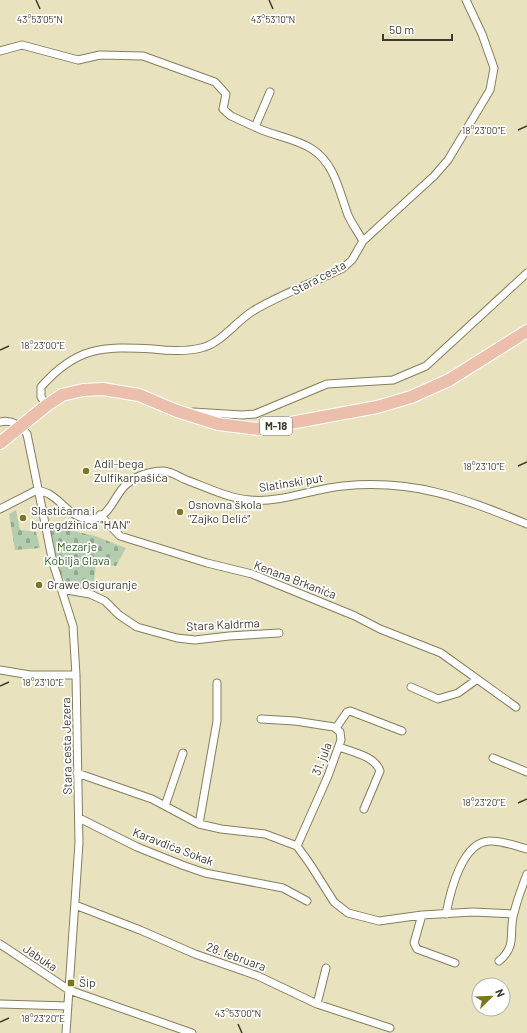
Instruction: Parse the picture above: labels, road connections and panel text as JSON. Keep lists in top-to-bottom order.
{
  "streets": {
    "main road": ["M-18"],
    "street": [
      "Stara cesta",
      "Slatinski put",
      "Kenana Brkanića",
      "Stara Kaldrma",
      "Stara cesta Jezera",
      "31. jula",
      "Karavdića Sokak",
      "28. februara",
      "Jabuka"
    ]
  },
  "crossings": [
    ["Stara cesta", "M-18"],
    ["M-18", "Stara cesta Jezera"],
    ["Slatinski put", "Kenana Brkanića"],
    ["Stara Kaldrma", "Stara cesta Jezera"],
    ["Stara cesta Jezera", "Karavdića Sokak"],
    ["Stara cesta Jezera", "28. februara"],
    ["Stara cesta Jezera", "Jabuka"]
  ],
  "parks": ["Mezarje Kobilja Glava"],
  "places": {
    "other": [
      "Adil-bega Zulfikarpašića",
      "Osnovna škola \"Zajko Delić\"",
      "Slastičarna i buregdžinica \"HAN\"",
      "Grawe Osiguranje"
    ],
    "transit": ["Šip"]
  },
  "scale_bar": "50 m",
  "north": "top right",
  "coordinates": [
    "43°53'05\"N",
    "43°53'10\"N",
    "18°23'00\"E",
    "18°23'10\"E",
    "18°23'20\"E",
    "43°53'00\"N"
  ]
}
